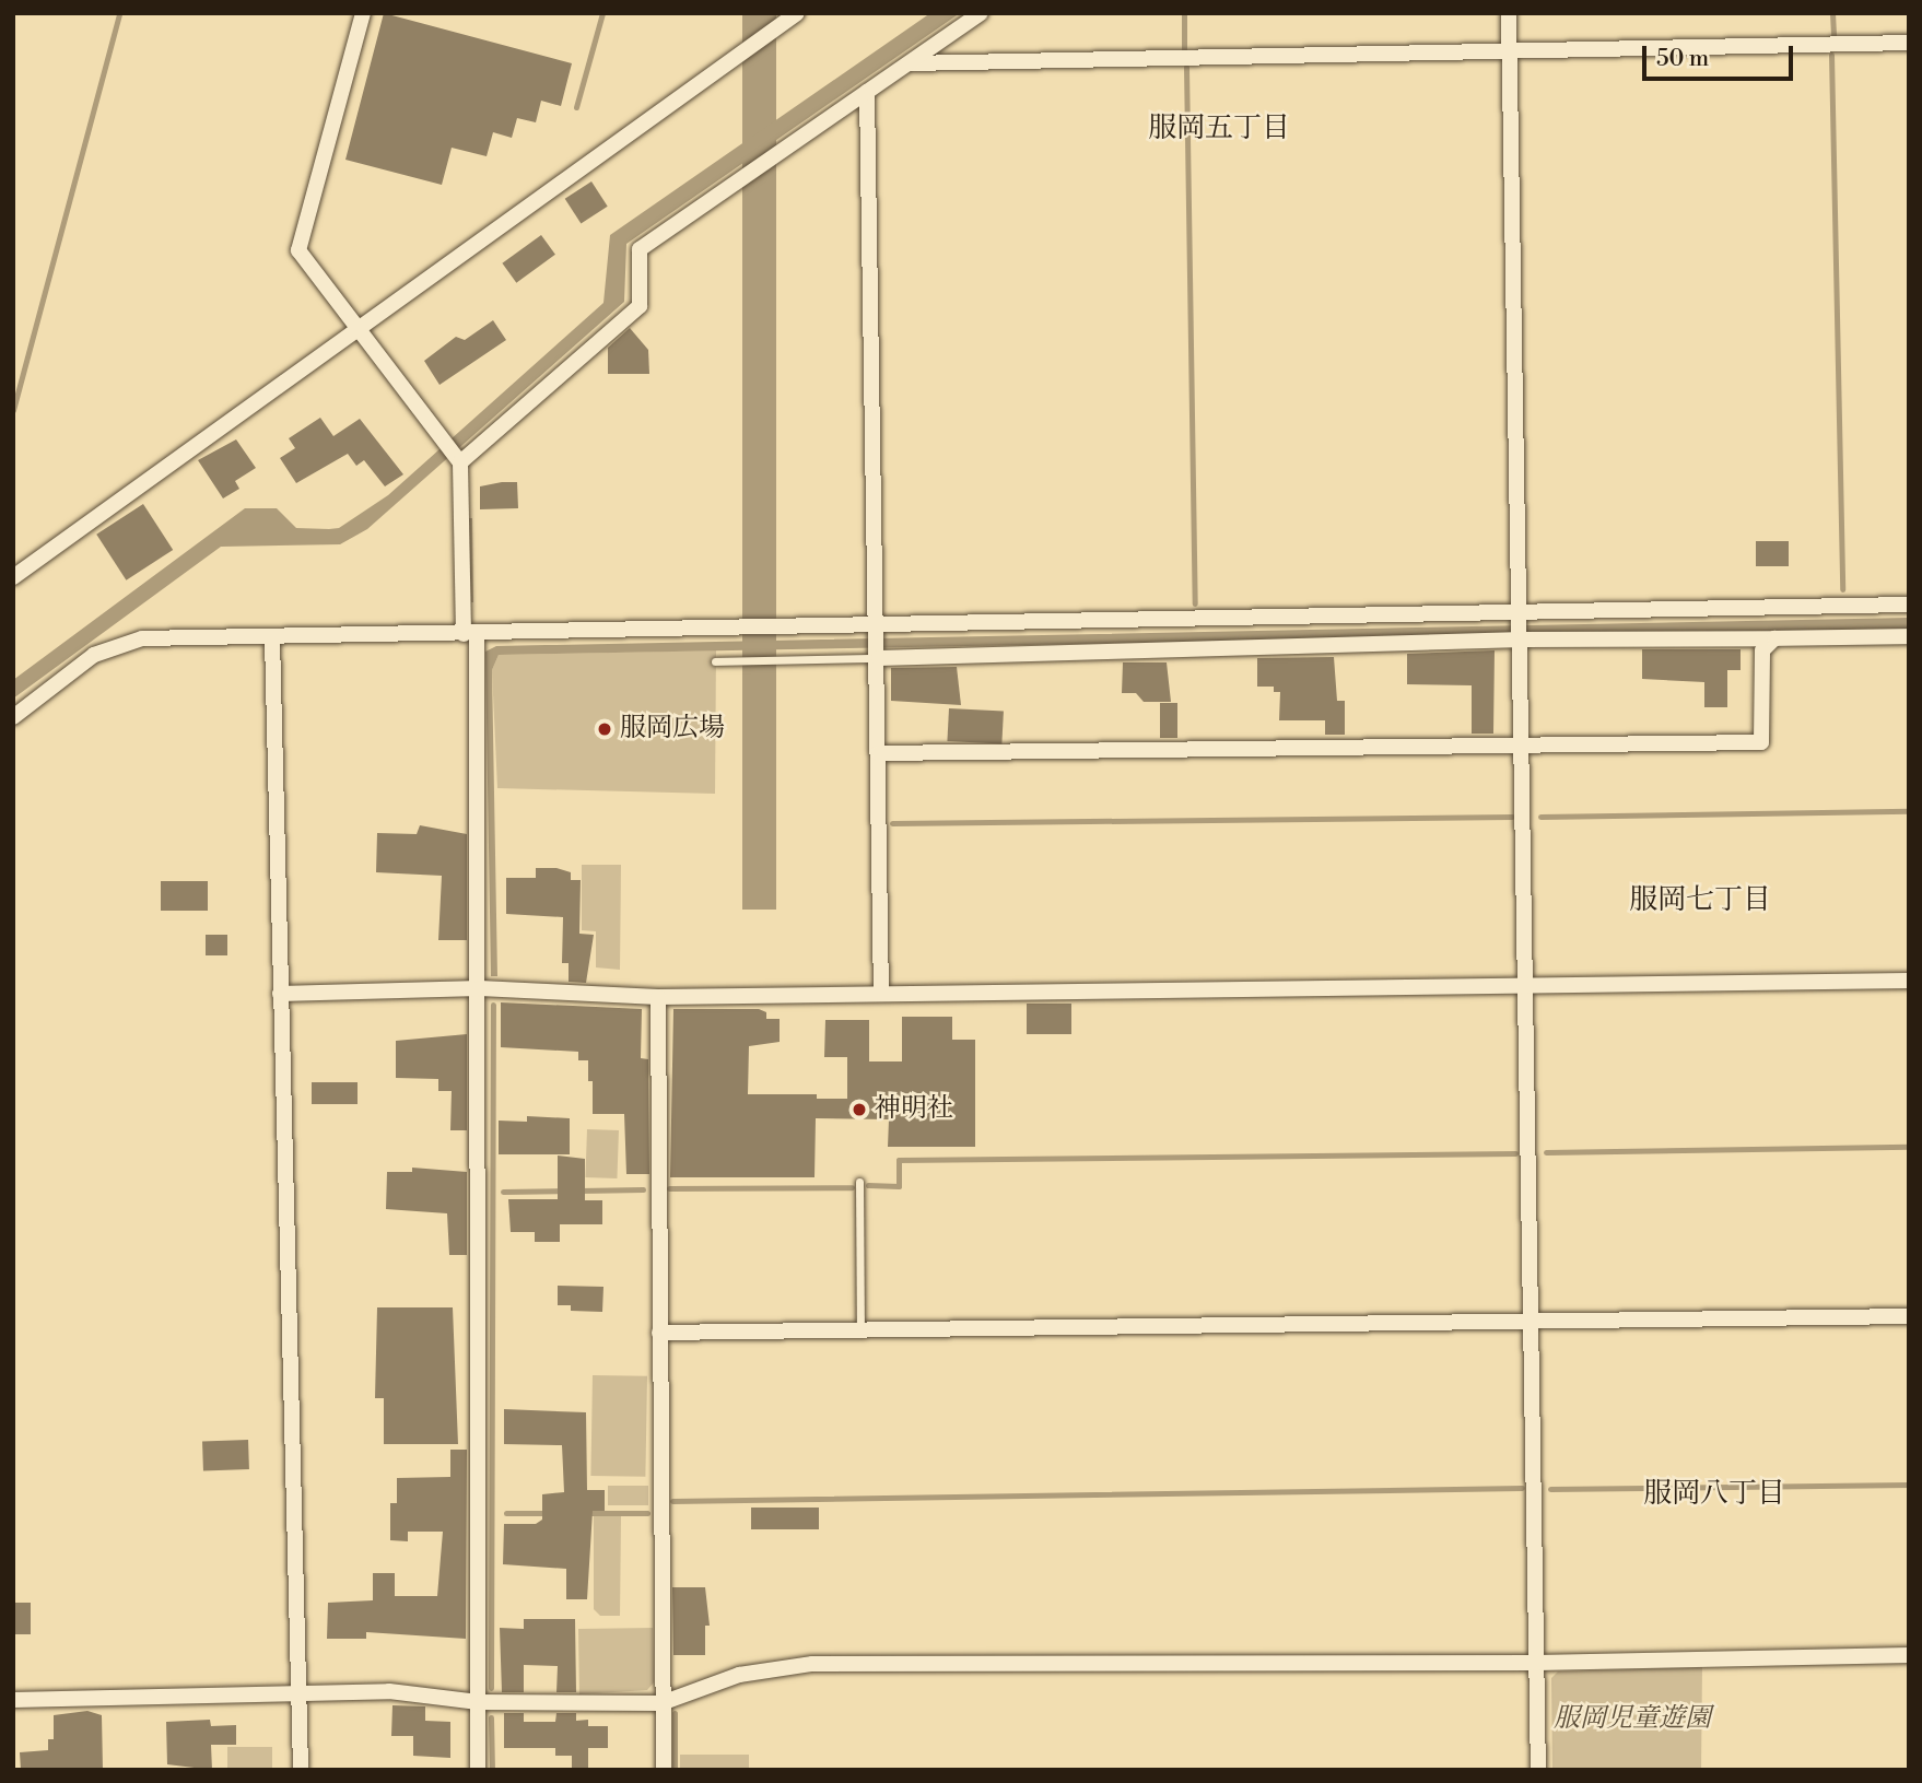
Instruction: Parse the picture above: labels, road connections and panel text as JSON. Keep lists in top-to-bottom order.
{
  "districts": ["服岡五丁目", "服岡七丁目", "服岡八丁目"],
  "parks": ["服岡児童遊園"],
  "places": ["服岡広場", "神明社"],
  "scale_bar": "50 m"
}
